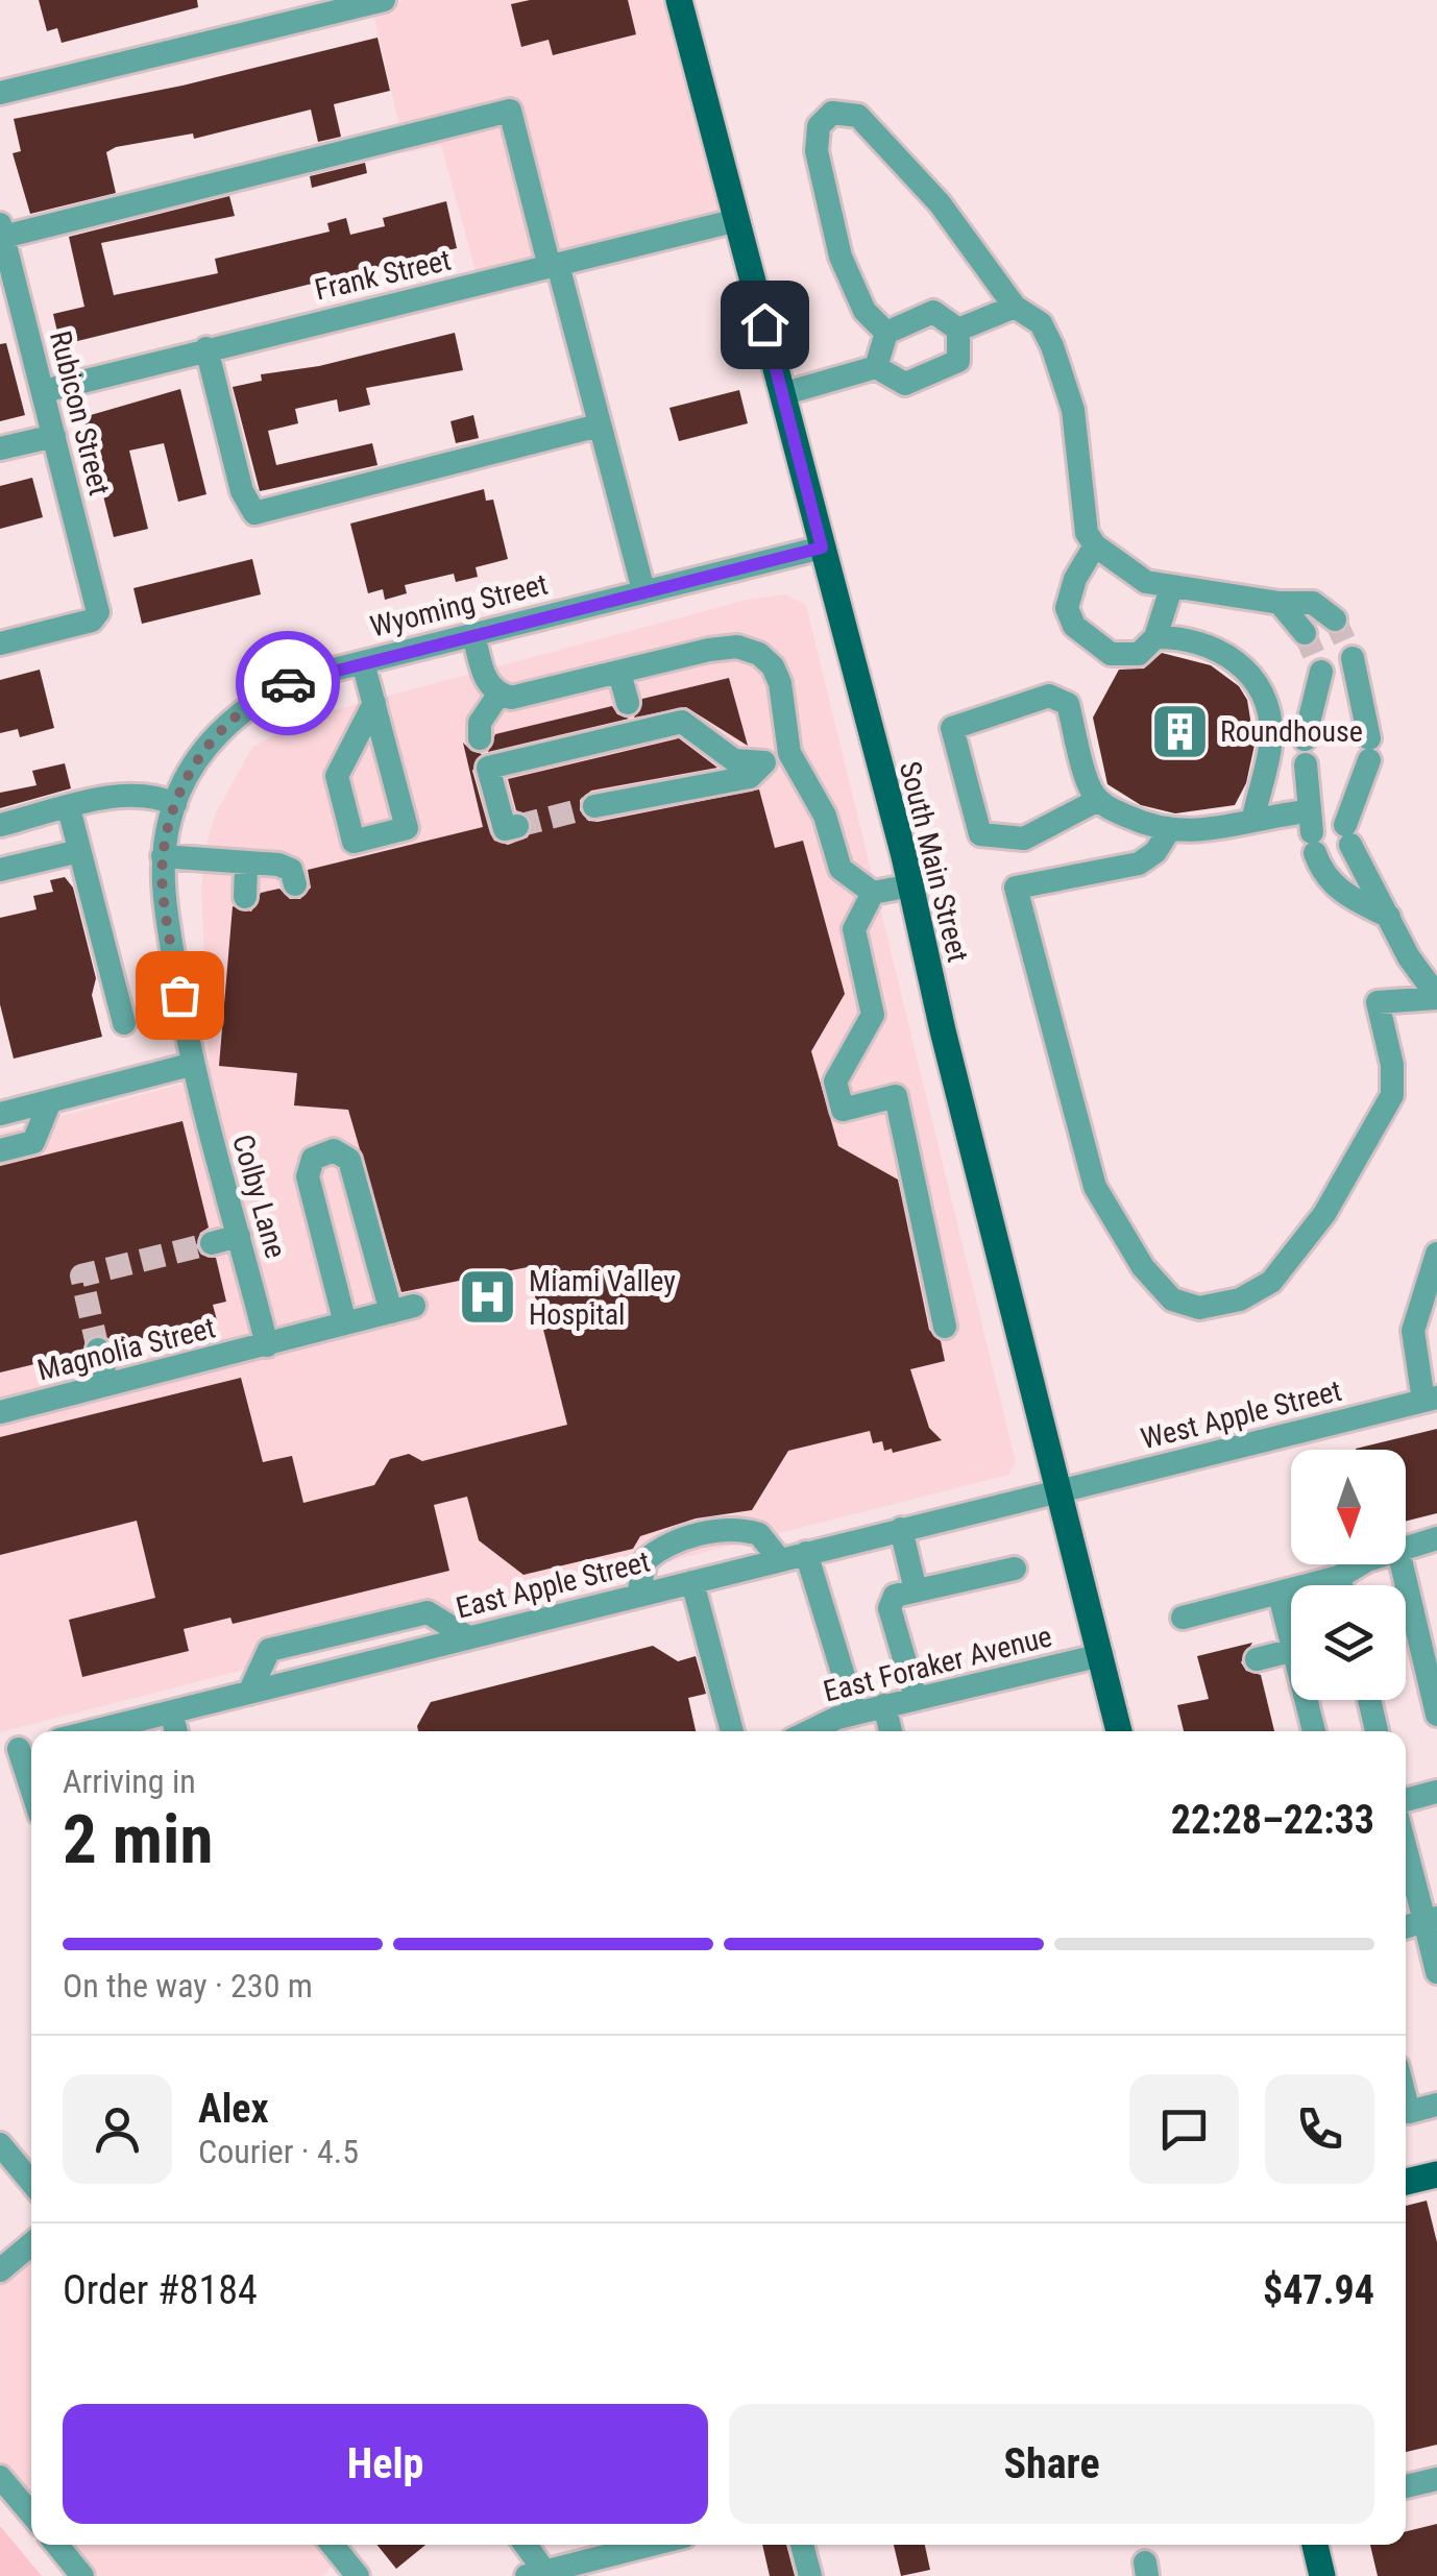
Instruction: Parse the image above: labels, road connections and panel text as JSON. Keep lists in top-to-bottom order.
{
  "streets": {
    "main road": ["South Main Street"],
    "street": [
      "Frank Street",
      "Rubicon Street",
      "Wyoming Street",
      "Colby Lane",
      "Magnolia Street",
      "West Apple Street",
      "East Apple Street",
      "East Foraker Avenue"
    ]
  },
  "crossings": [
    ["Frank Street", "Rubicon Street"],
    ["Frank Street", "South Main Street"],
    ["Wyoming Street", "South Main Street"],
    ["South Main Street", "West Apple Street"],
    ["South Main Street", "East Apple Street"],
    ["South Main Street", "East Foraker Avenue"],
    ["Colby Lane", "Magnolia Street"],
    ["West Apple Street", "East Apple Street"]
  ],
  "places": {
    "building": ["Roundhouse"],
    "hospital": ["Miami Valley Hospital"]
  },
  "north": "bottom",
  "page": {
    "heading": ["2 min", "Arriving in", "22:28–22:33"],
    "panel": [
      "Alex",
      "Courier · 4.5",
      "Order #8184",
      "$47.94"
    ],
    "bar": "On the way · 230 m",
    "buttons": ["Help", "Share"]
  }
}
